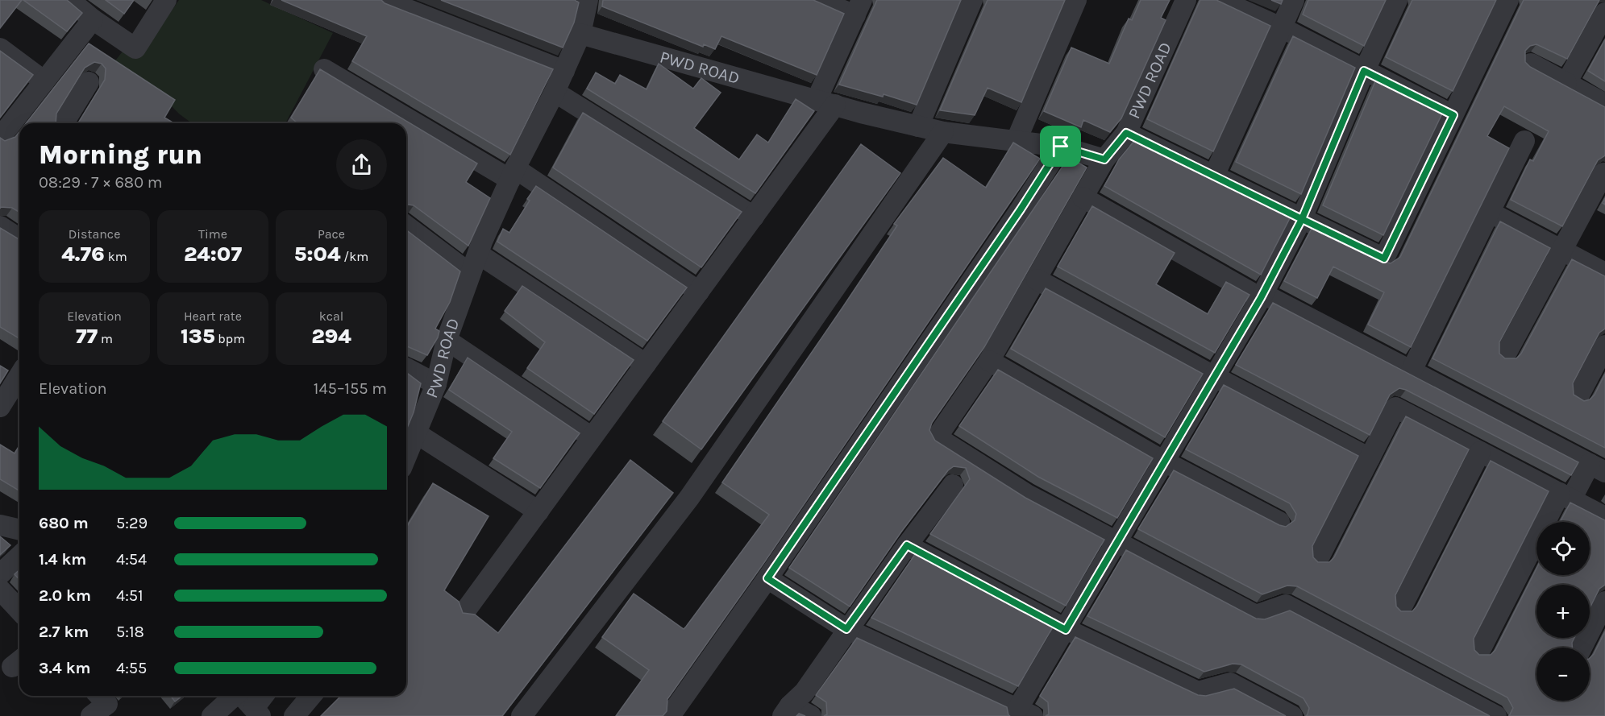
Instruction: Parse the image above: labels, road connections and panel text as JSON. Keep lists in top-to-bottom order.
{
  "streets": {
    "street": ["PWD ROAD"]
  },
  "page": {
    "heading": ["Morning run", "08:29 · 7 × 680 m"],
    "stats": [
      ["Distance", "4.76 km"],
      ["Time", "24:07"],
      ["Pace", "5:04 /km"],
      ["Elevation", "77 m"],
      ["Heart rate", "135 bpm"],
      ["kcal", "294"]
    ],
    "chart": ["Elevation", "145–155 m"],
    "list": [
      {
        "name": "680 m",
        "note": "5:29"
      },
      {
        "name": "1.4 km",
        "note": "4:54"
      },
      {
        "name": "2.0 km",
        "note": "4:51"
      },
      {
        "name": "2.7 km",
        "note": "5:18"
      },
      {
        "name": "3.4 km",
        "note": "4:55"
      }
    ],
    "map_buttons": ["+", "−"]
  }
}
